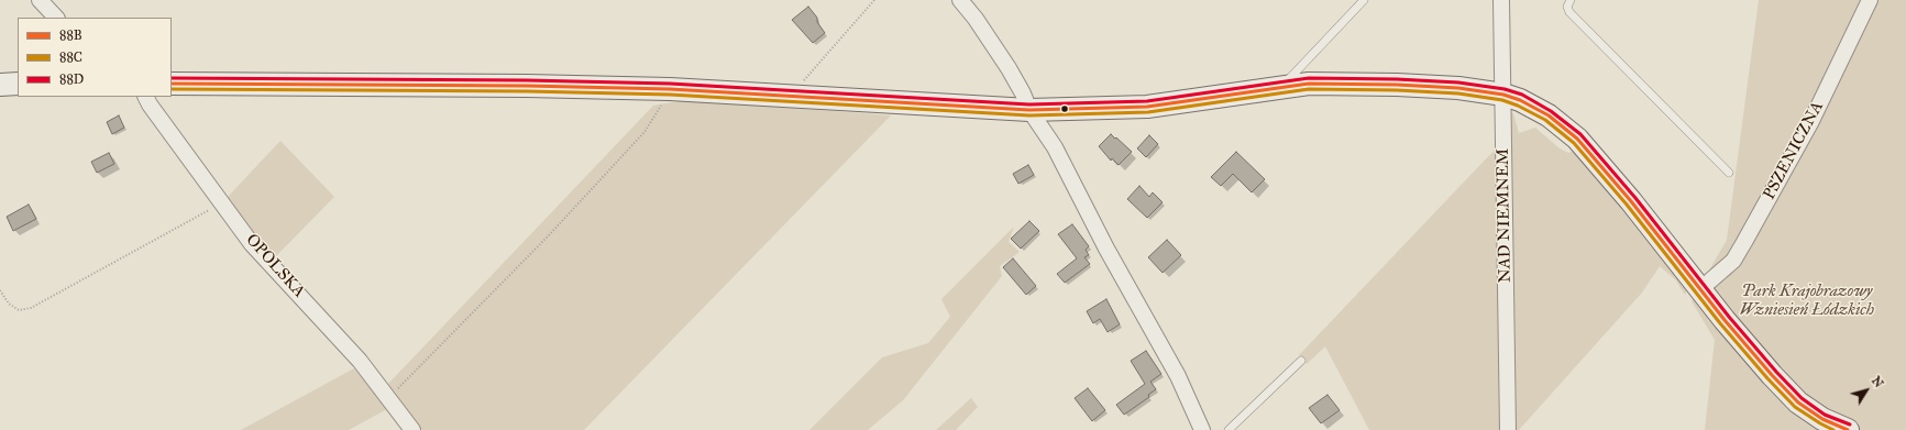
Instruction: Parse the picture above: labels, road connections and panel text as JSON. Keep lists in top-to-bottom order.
{
  "streets": {
    "street": ["PSZENICZNA", "NAD NIEMNEM", "OPOLSKA"]
  },
  "parks": ["Park Krajobrazowy Wzniesień Łódzkich"],
  "lines": ["transit line 88D", "transit line 88B", "transit line 88C"],
  "legend": ["88B", "88C", "88D"],
  "north": "top right"
}
